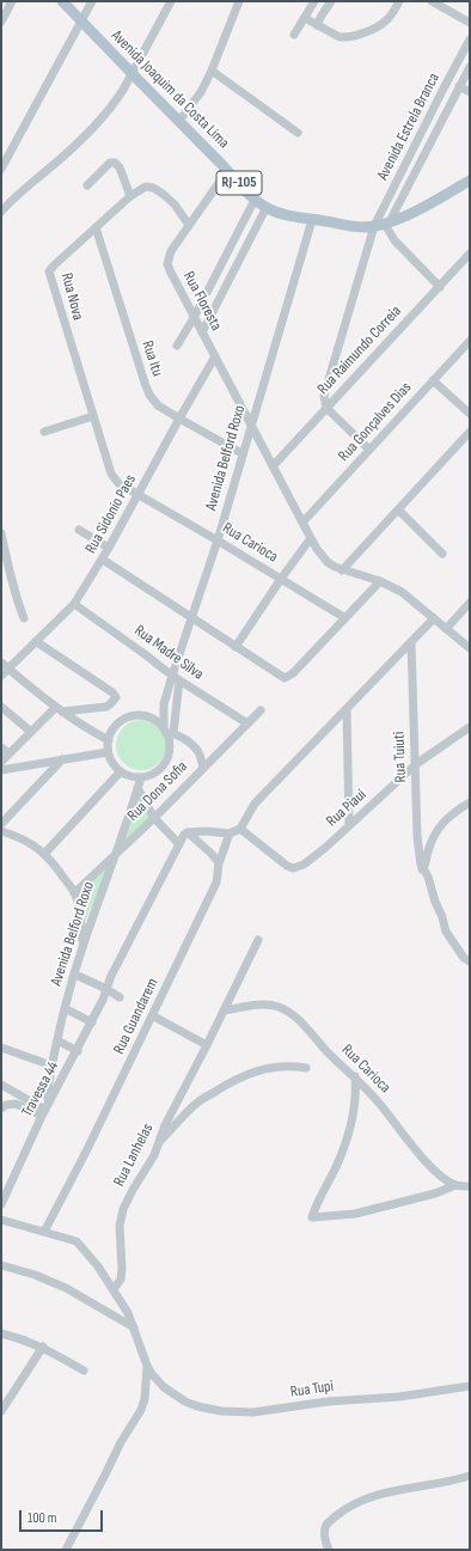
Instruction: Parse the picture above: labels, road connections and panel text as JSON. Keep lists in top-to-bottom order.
{
  "streets": {
    "main road": ["Avenida Joaquim da Costa Lima", "RJ-105"],
    "street": [
      "Avenida Estrela Branca",
      "Rua Nova",
      "Rua Floresta",
      "Rua Raimundo Correia",
      "Rua Itu",
      "Rua Gonçalves Dias",
      "Avenida Belford Roxo",
      "Rua Sidonio Paes",
      "Rua Carioca",
      "Rua Madre Silva",
      "Rua Tuiuti",
      "Rua Dona Sofia",
      "Rua Piaui",
      "Rua Guandarem",
      "Travessa 44",
      "Rua Lanhelas",
      "Rua Tupi"
    ]
  },
  "crossings": [
    ["Avenida Joaquim da Costa Lima", "Avenida Estrela Branca"],
    ["Avenida Joaquim da Costa Lima", "Rua Floresta"],
    ["Avenida Joaquim da Costa Lima", "Avenida Belford Roxo"],
    ["Avenida Estrela Branca", "Rua Raimundo Correia"],
    ["Rua Nova", "Rua Floresta"],
    ["Rua Nova", "Rua Itu"],
    ["Rua Nova", "Rua Carioca"],
    ["Rua Floresta", "Rua Raimundo Correia"],
    ["Rua Floresta", "Rua Gonçalves Dias"],
    ["Rua Floresta", "Avenida Belford Roxo"],
    ["Rua Floresta", "Rua Sidonio Paes"],
    ["Rua Itu", "Avenida Belford Roxo"],
    ["Rua Itu", "Rua Sidonio Paes"],
    ["Avenida Belford Roxo", "Rua Carioca"],
    ["Avenida Belford Roxo", "Rua Madre Silva"],
    ["Avenida Belford Roxo", "Rua Dona Sofia"],
    ["Avenida Belford Roxo", "Travessa 44"],
    ["Rua Sidonio Paes", "Rua Carioca"],
    ["Rua Sidonio Paes", "Rua Madre Silva"],
    ["Rua Carioca", "Rua Lanhelas"],
    ["Rua Madre Silva", "Rua Dona Sofia"],
    ["Rua Tuiuti", "Rua Piaui"]
  ],
  "scale_bar": "100 m"
}
